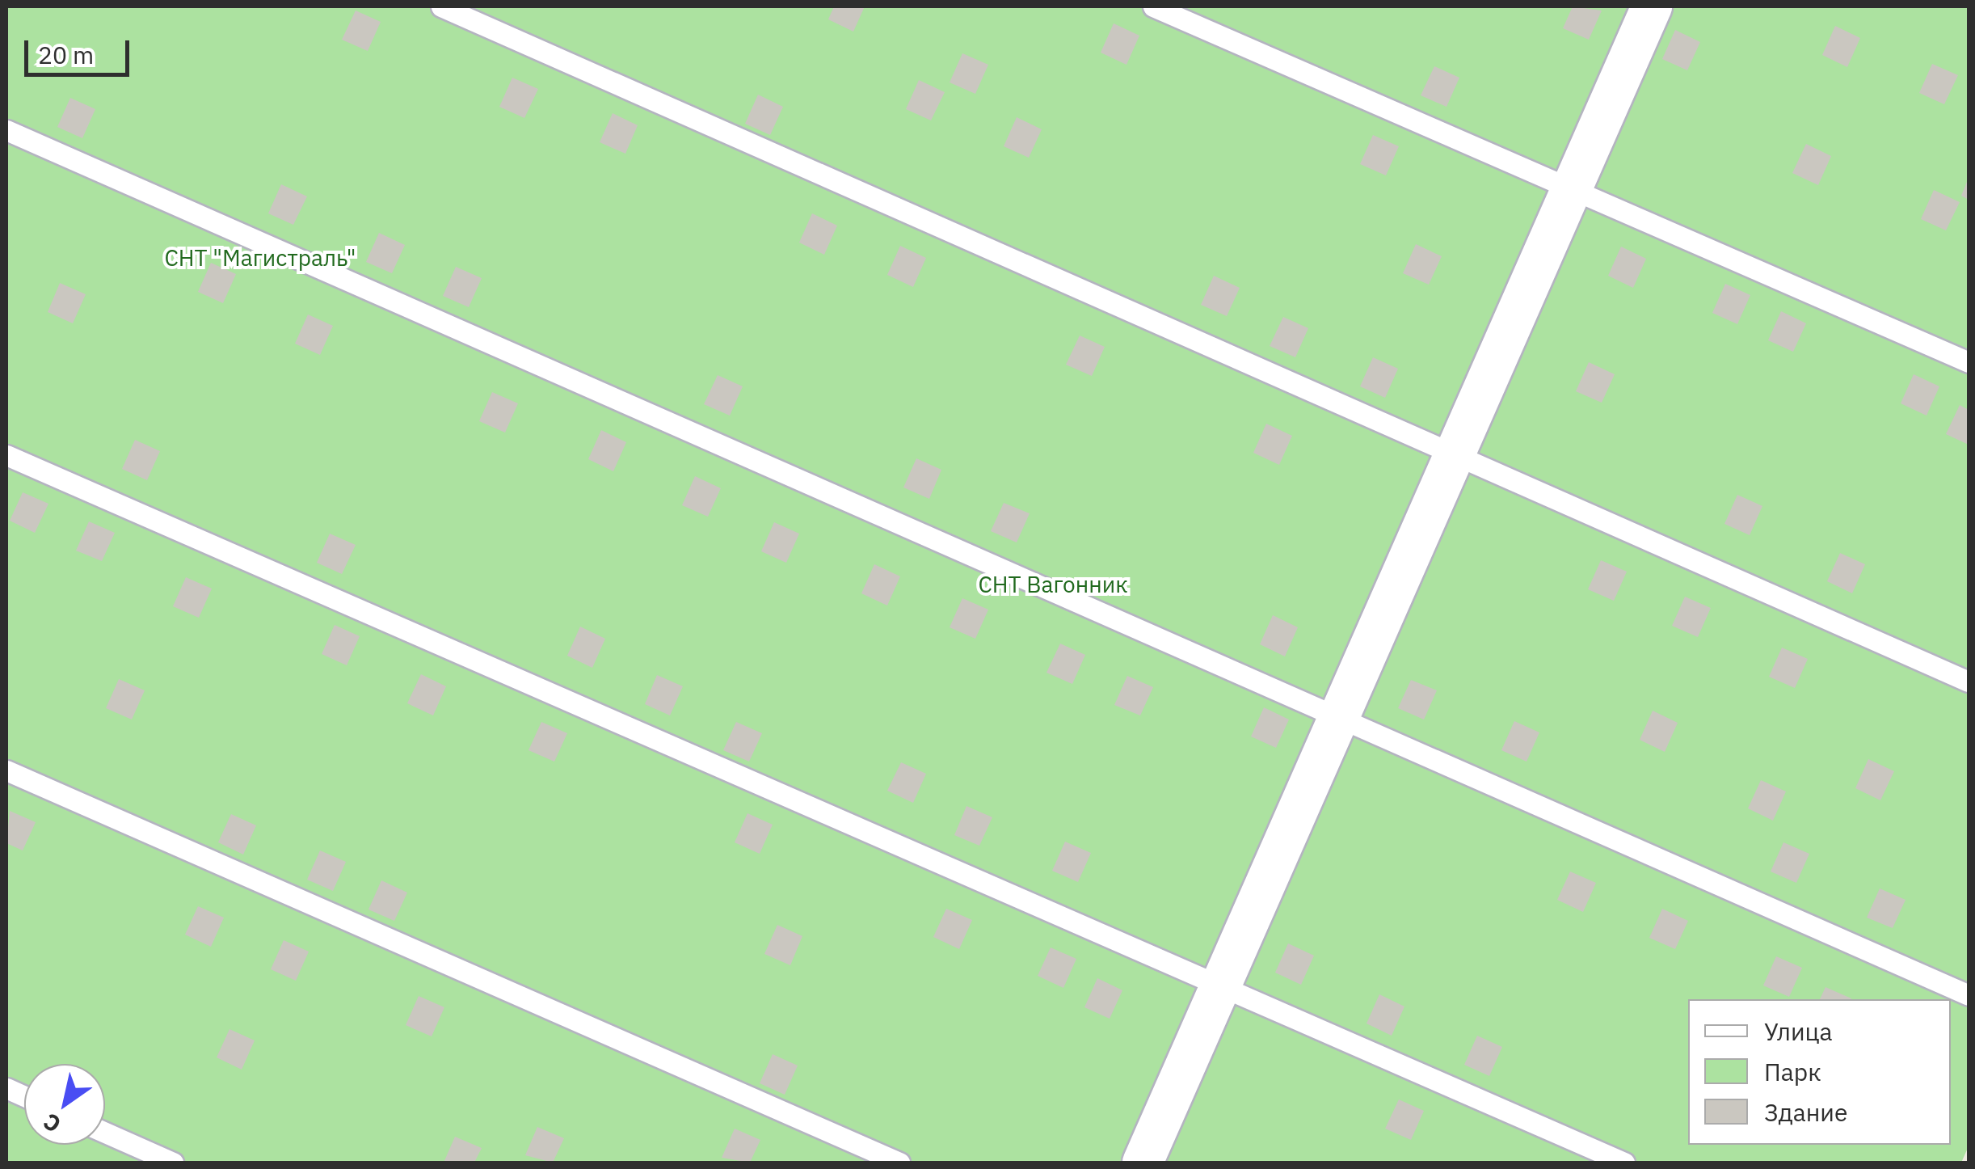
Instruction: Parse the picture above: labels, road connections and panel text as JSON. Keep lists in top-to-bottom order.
{
  "parks": ["СНТ \"Магистраль\"", "СНТ Вагонник"],
  "legend": ["Улица", "Парк", "Здание"],
  "scale_bar": "20 m",
  "north": "bottom left"
}
